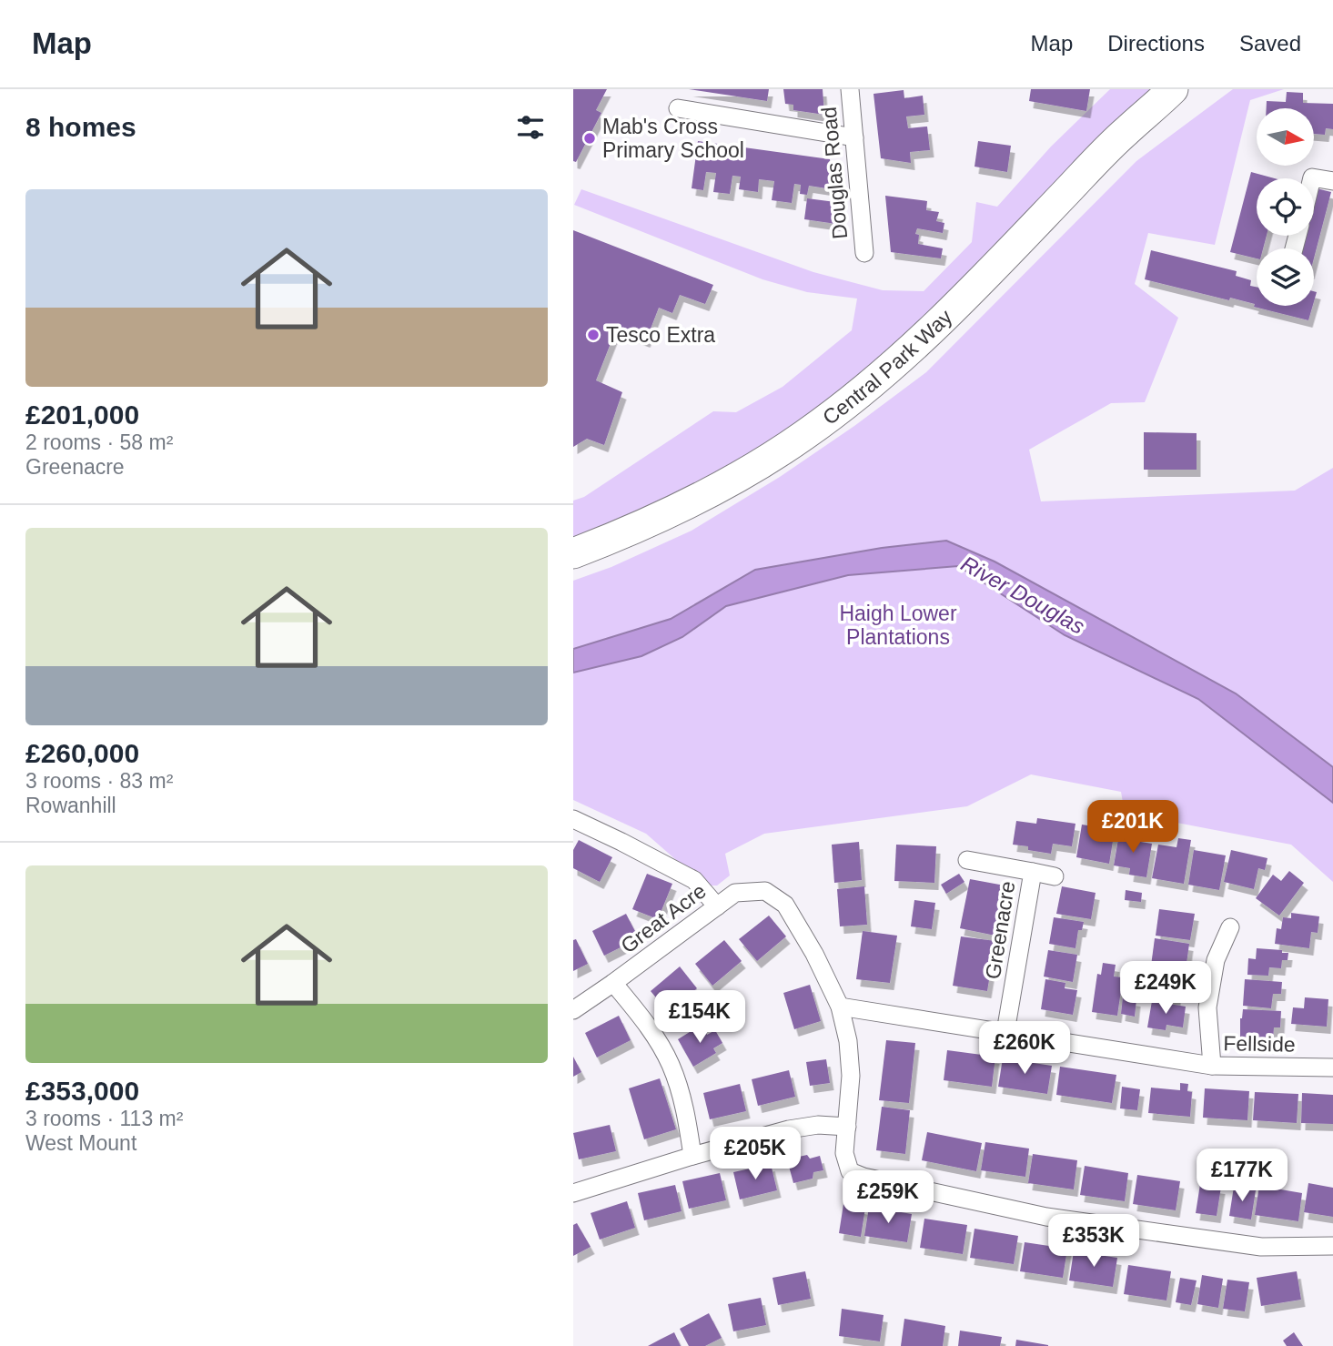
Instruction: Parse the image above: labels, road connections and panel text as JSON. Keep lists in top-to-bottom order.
{
  "streets": {
    "highway": ["Central Park Way"],
    "street": [
      "Douglas Road",
      "Great Acre",
      "Greenacre",
      "Fellside"
    ]
  },
  "water": ["River Douglas"],
  "parks": ["Haigh Lower Plantations"],
  "places": ["Mab's Cross Primary School", "Tesco Extra"],
  "north": "right",
  "page": {
    "header": "Map",
    "nav": ["Map", "Directions", "Saved"],
    "heading": "8 homes",
    "list": [
      {
        "name": "£201,000",
        "note": "2 rooms · 58 m² · Greenacre"
      },
      {
        "name": "£260,000",
        "note": "3 rooms · 83 m² · Rowanhill"
      },
      {
        "name": "£353,000",
        "note": "3 rooms · 113 m² · West Mount"
      }
    ],
    "price": [
      "£201K",
      "£249K",
      "£154K",
      "£260K",
      "£205K",
      "£177K",
      "£259K",
      "£353K"
    ]
  }
}
